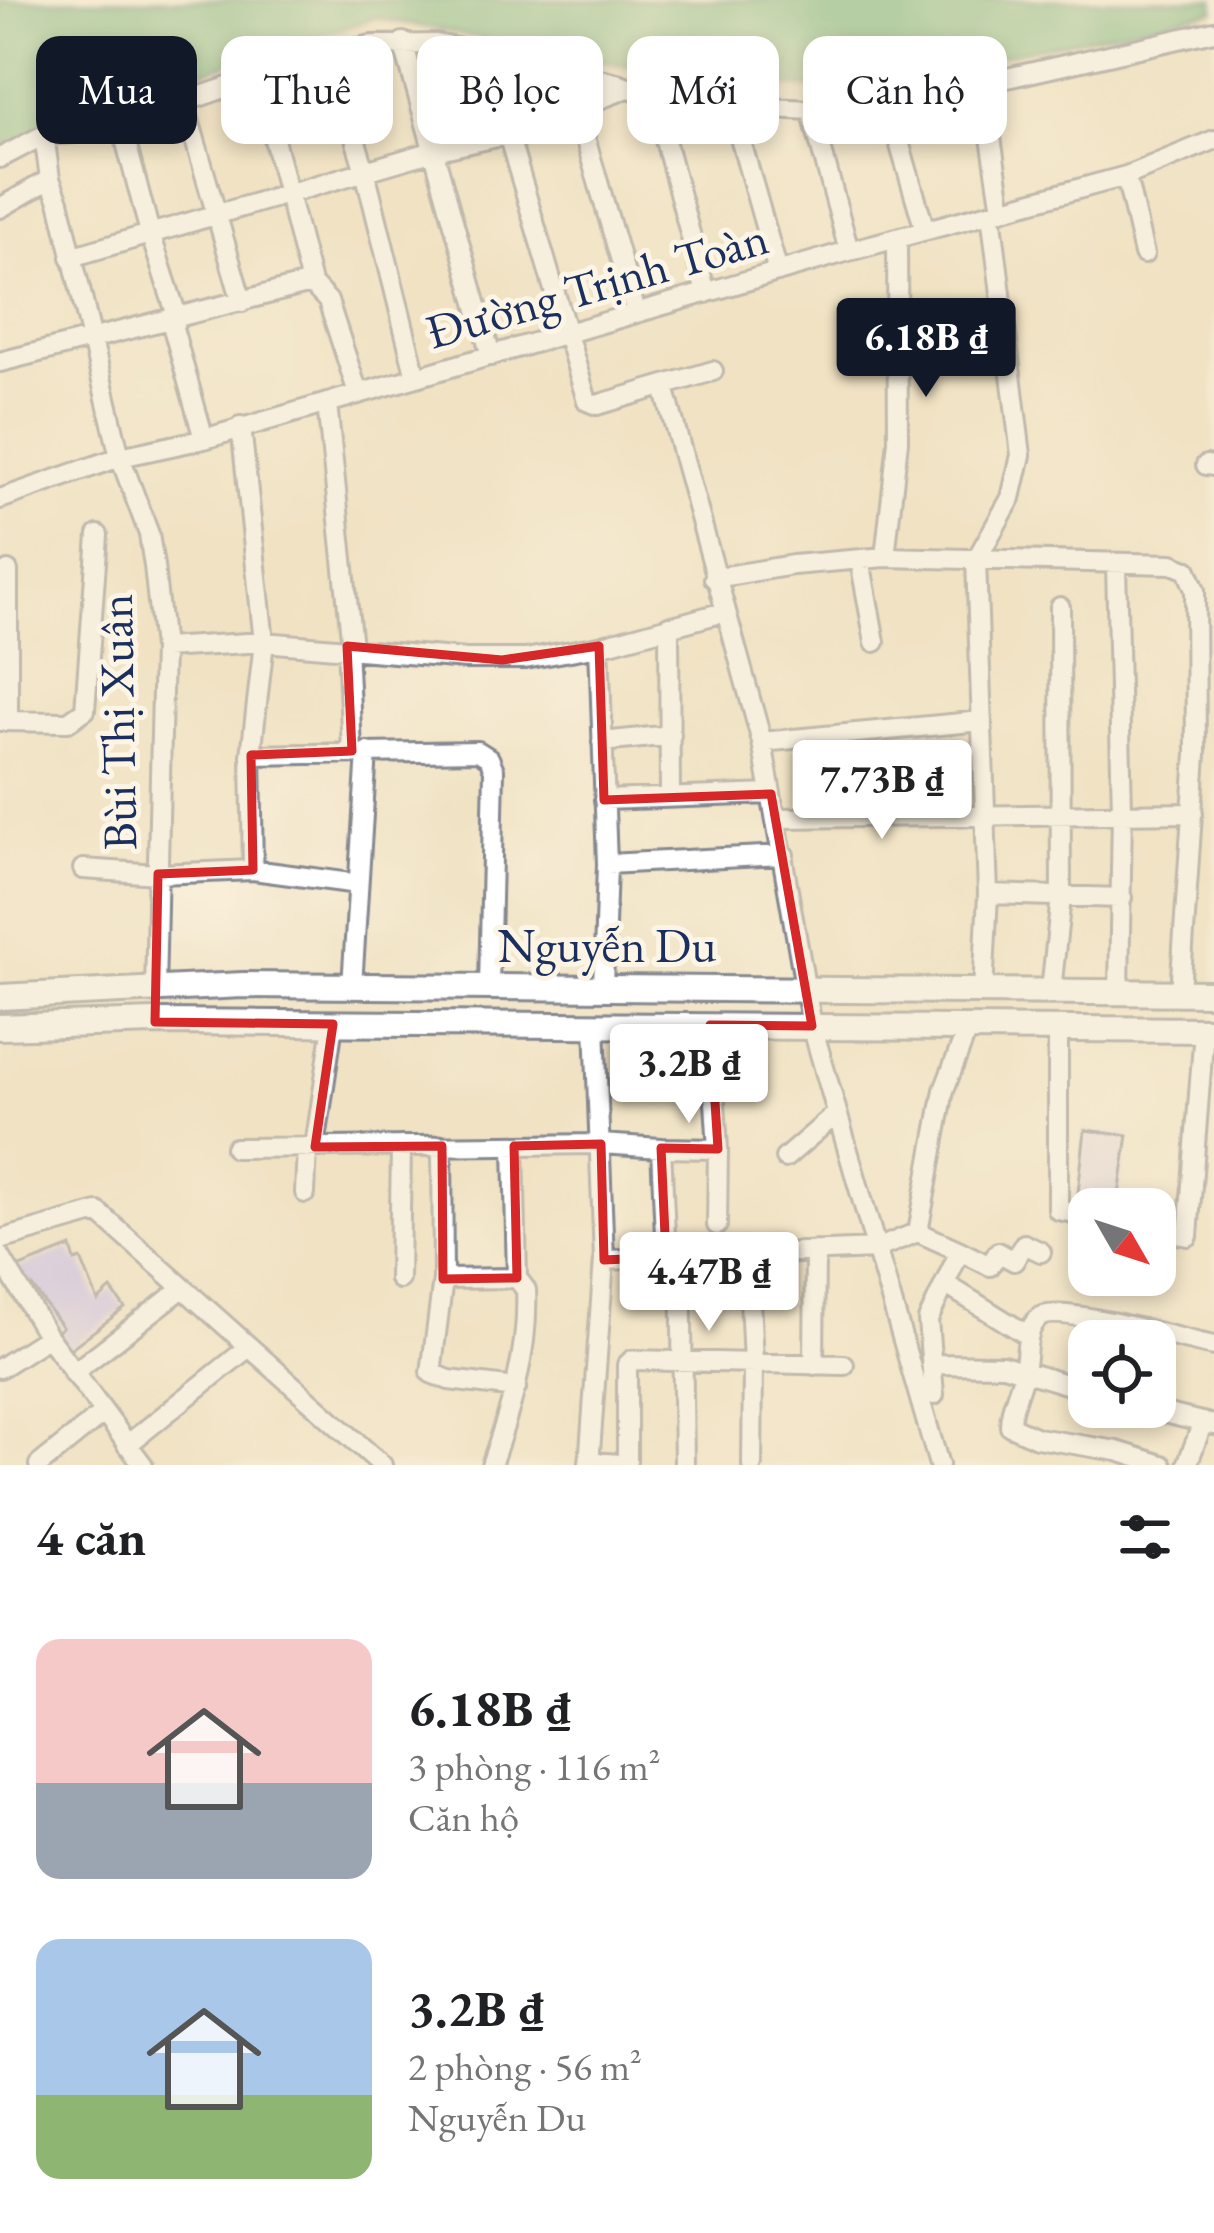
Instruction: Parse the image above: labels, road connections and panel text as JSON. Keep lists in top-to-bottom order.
{
  "streets": {
    "main road": ["Nguyễn Du"],
    "street": ["Đường Trịnh Toàn", "Bùi Thị Xuân"]
  },
  "crossings": [
    ["Đường Trịnh Toàn", "Bùi Thị Xuân"],
    ["Bùi Thị Xuân", "Nguyễn Du"]
  ],
  "north": "bottom right",
  "page": {
    "chip": [
      "Mua",
      "Thuê",
      "Bộ lọc",
      "Mới",
      "Căn hộ"
    ],
    "price": [
      "6.18B ₫",
      "7.73B ₫",
      "3.2B ₫",
      "4.47B ₫"
    ],
    "heading": "4 căn",
    "list": [
      {
        "name": "6.18B ₫",
        "note": "3 phòng · 116 m² · Căn hộ"
      },
      {
        "name": "3.2B ₫",
        "note": "2 phòng · 56 m² · Nguyễn Du"
      }
    ]
  }
}
